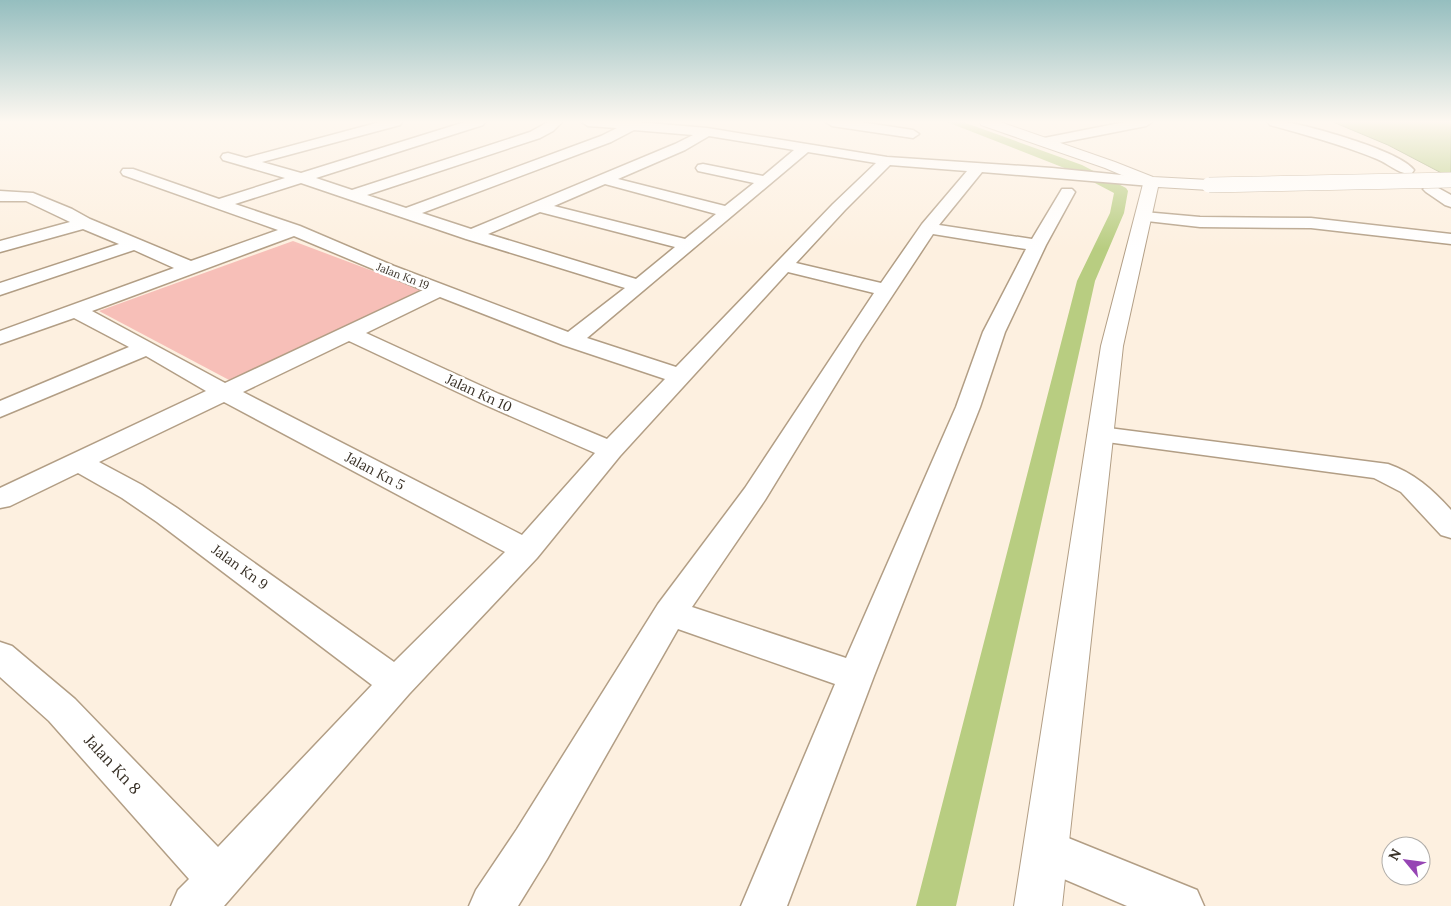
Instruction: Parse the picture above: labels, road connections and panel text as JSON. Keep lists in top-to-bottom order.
{
  "streets": {
    "street": [
      "Jalan Kn 19",
      "Jalan Kn 10",
      "Jalan Kn 5",
      "Jalan Kn 9",
      "Jalan Kn 8"
    ]
  },
  "north": "top left"
}
